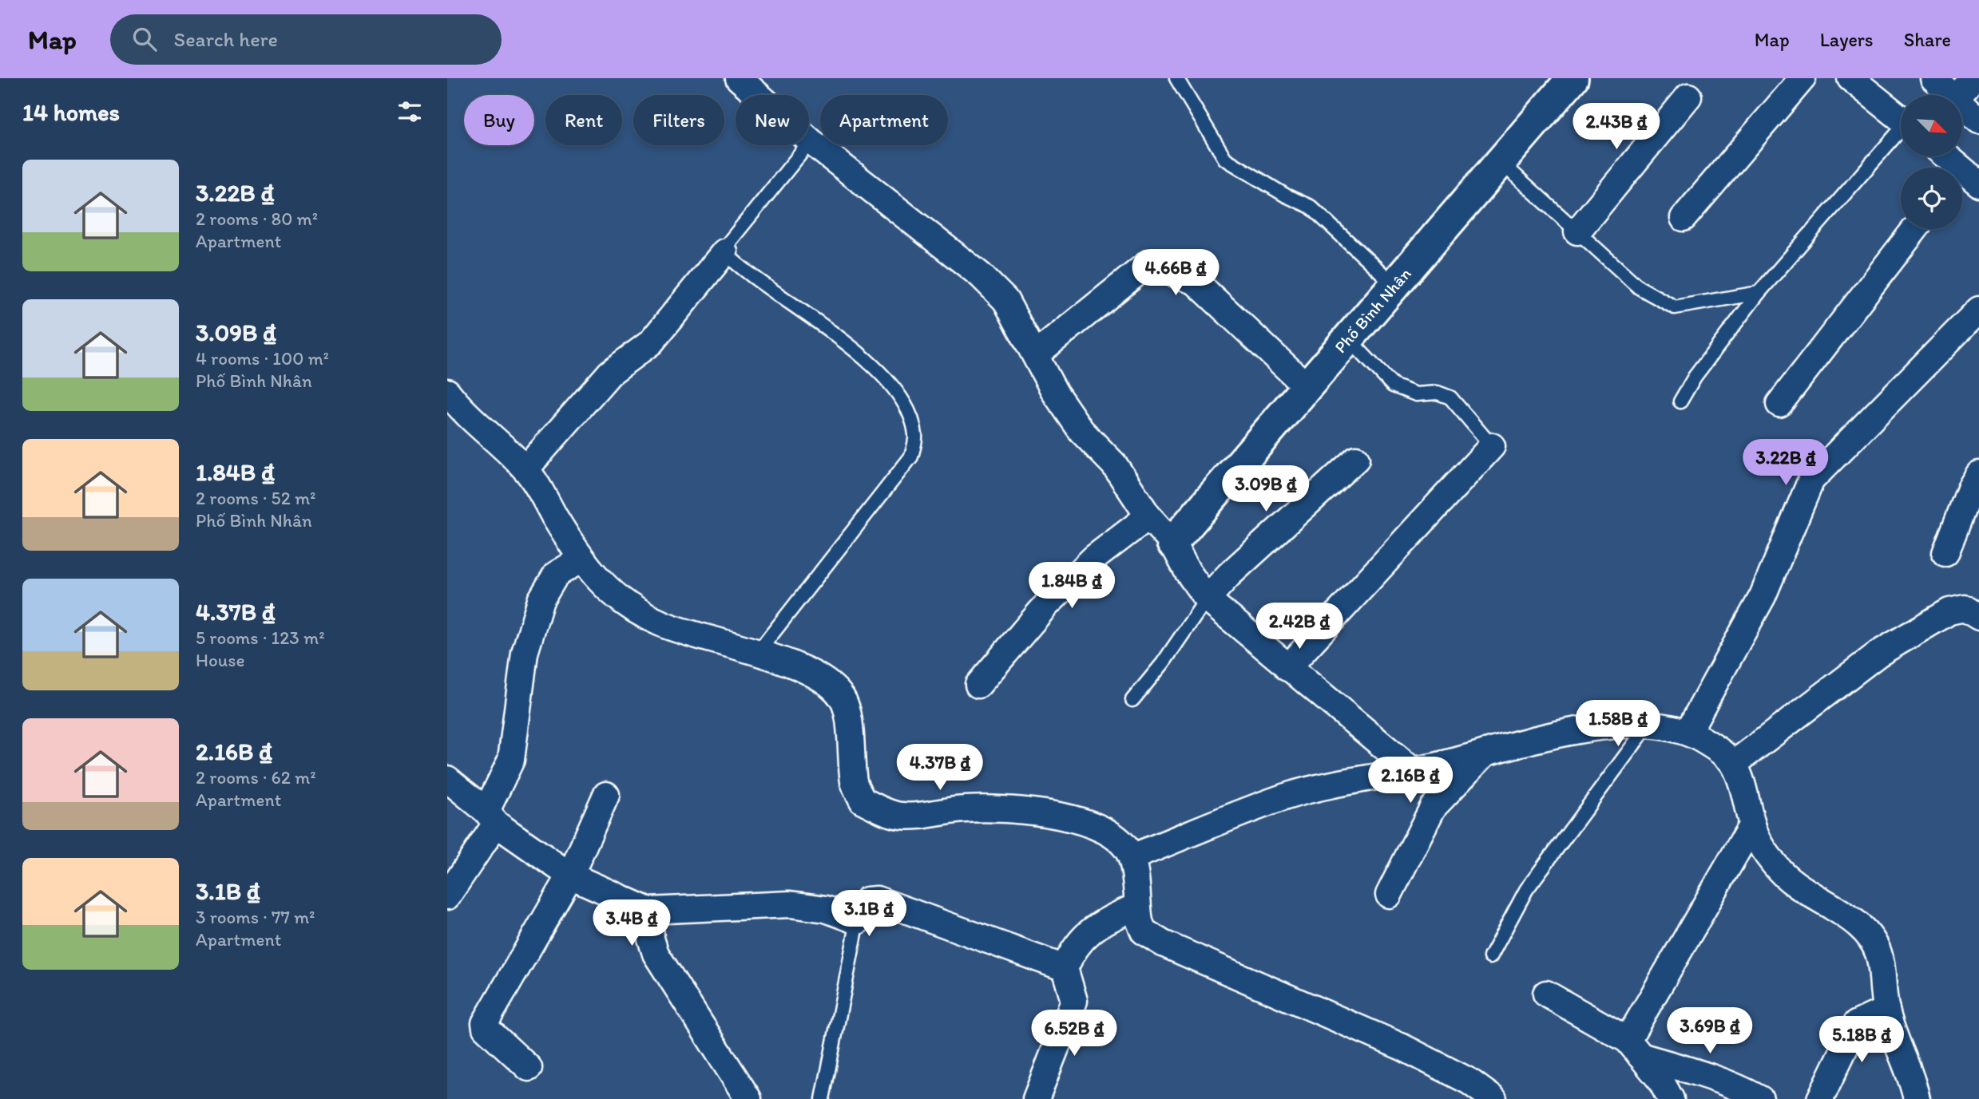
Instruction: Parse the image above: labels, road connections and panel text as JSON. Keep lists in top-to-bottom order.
{
  "streets": {
    "street": ["Phố Bình Nhân"]
  },
  "north": "bottom right",
  "page": {
    "header": "Map",
    "search": "Search here",
    "nav": ["Map", "Layers", "Share"],
    "heading": "14 homes",
    "chip": [
      "Buy",
      "Rent",
      "Filters",
      "New",
      "Apartment"
    ],
    "price": [
      "2.43B ₫",
      "4.66B ₫",
      "3.22B ₫",
      "3.09B ₫",
      "1.84B ₫",
      "2.42B ₫",
      "1.58B ₫",
      "4.37B ₫",
      "2.16B ₫",
      "3.1B ₫",
      "3.4B ₫",
      "3.69B ₫",
      "6.52B ₫",
      "5.18B ₫"
    ],
    "list": [
      {
        "name": "3.22B ₫",
        "note": "2 rooms · 80 m² · Apartment"
      },
      {
        "name": "3.09B ₫",
        "note": "4 rooms · 100 m² · Phố Bình Nhân"
      },
      {
        "name": "1.84B ₫",
        "note": "2 rooms · 52 m² · Phố Bình Nhân"
      },
      {
        "name": "4.37B ₫",
        "note": "5 rooms · 123 m² · House"
      },
      {
        "name": "2.16B ₫",
        "note": "2 rooms · 62 m² · Apartment"
      },
      {
        "name": "3.1B ₫",
        "note": "3 rooms · 77 m² · Apartment"
      }
    ]
  }
}
